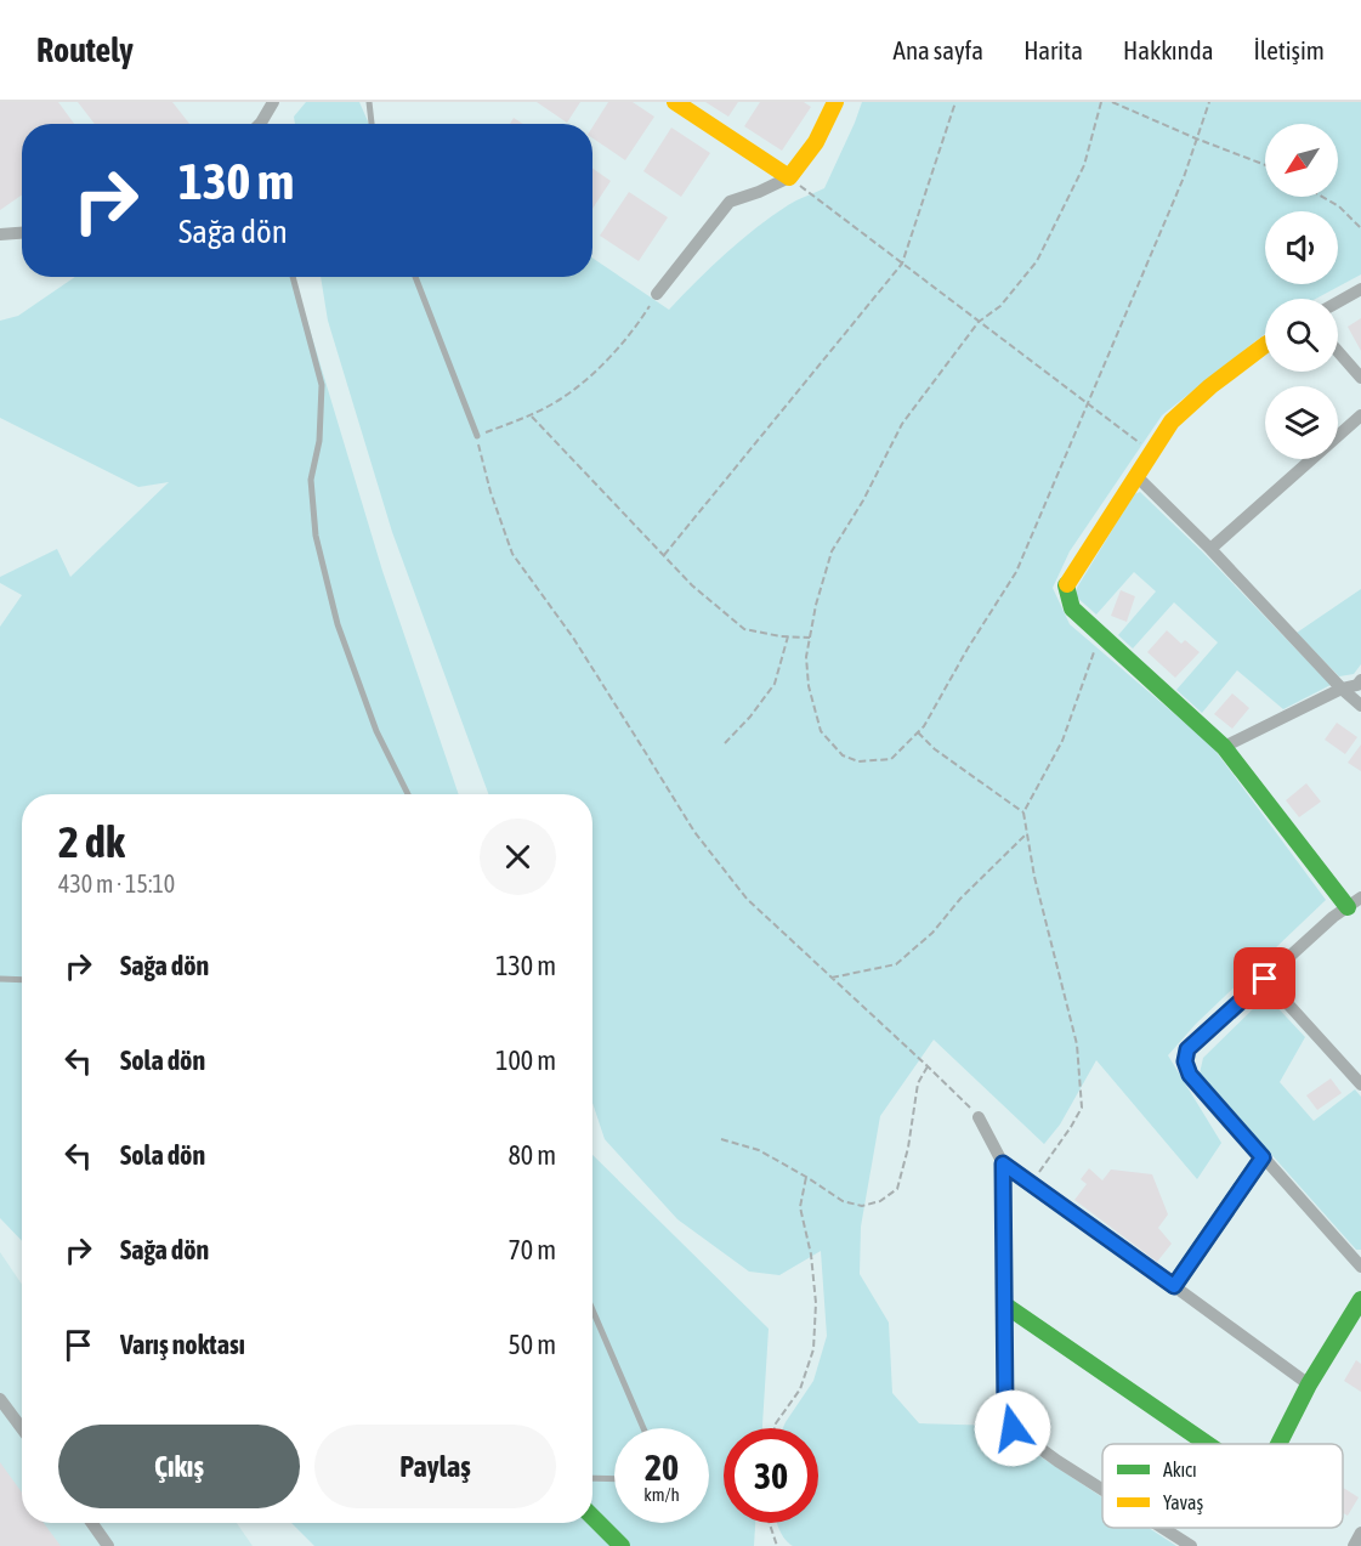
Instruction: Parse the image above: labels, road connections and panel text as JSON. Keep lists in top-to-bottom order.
{
  "legend": ["Akıcı", "Yavaş"],
  "north": "bottom left",
  "page": {
    "header": "Routely",
    "nav": [
      "Ana sayfa",
      "Harita",
      "Hakkında",
      "İletişim"
    ],
    "turn": ["130 m", "Sağa dön"],
    "heading": ["2 dk", "430 m · 15:10"],
    "list": [
      {
        "name": "Sağa dön",
        "value": "130 m"
      },
      {
        "name": "Sola dön",
        "value": "100 m"
      },
      {
        "name": "Sola dön",
        "value": "80 m"
      },
      {
        "name": "Sağa dön",
        "value": "70 m"
      },
      {
        "name": "Varış noktası",
        "value": "50 m"
      }
    ],
    "buttons": ["Çıkış", "Paylaş"],
    "speed": "20 km/h",
    "limit": "30"
  }
}
